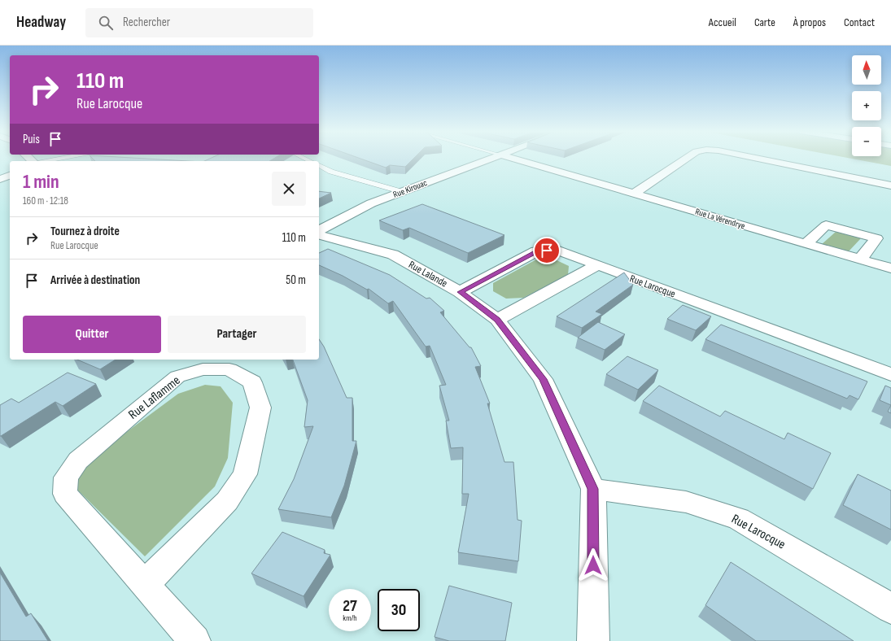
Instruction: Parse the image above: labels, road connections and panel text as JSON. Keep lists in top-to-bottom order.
{
  "streets": {
    "street": [
      "Rue Kirouac",
      "Rue La Vérendrye",
      "Rue Lalande",
      "Rue Larocque",
      "Rue Laflamme"
    ]
  },
  "crossings": [
    ["Rue Lalande", "Rue Larocque"]
  ],
  "north": "top",
  "page": {
    "header": "Headway",
    "search": "Rechercher",
    "nav": [
      "Accueil",
      "Carte",
      "À propos",
      "Contact"
    ],
    "map_buttons": ["+", "−"],
    "turn": ["110 m", "Rue Larocque"],
    "then": "Puis",
    "heading": ["1 min", "160 m · 12:18"],
    "list": [
      {
        "name": "Tournez à droite",
        "note": "Rue Larocque",
        "value": "110 m"
      },
      {
        "name": "Arrivée à destination",
        "value": "50 m"
      }
    ],
    "buttons": ["Quitter", "Partager"],
    "speed": "27 km/h",
    "limit": "30"
  }
}
